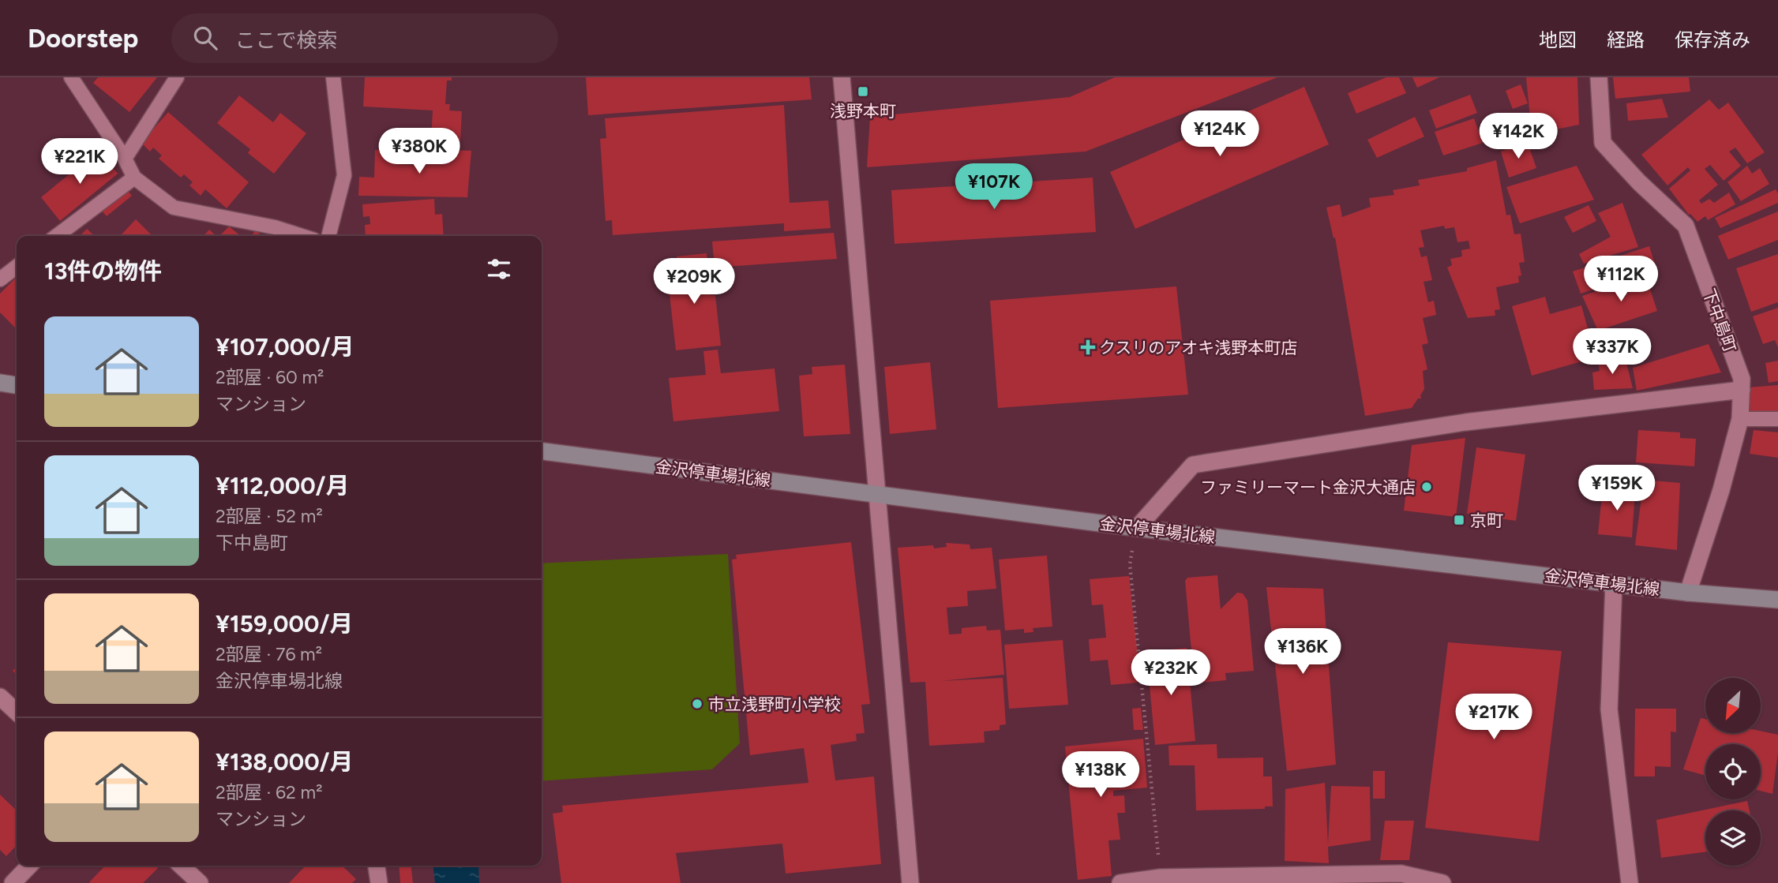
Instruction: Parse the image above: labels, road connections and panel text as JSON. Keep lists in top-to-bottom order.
{
  "streets": {
    "main road": ["金沢停車場北線"],
    "street": ["下中島町"]
  },
  "crossings": [
    ["下中島町", "金沢停車場北線"]
  ],
  "places": {
    "transit": ["浅野本町", "京町"],
    "health": ["クスリのアオキ浅野本町店"],
    "other": ["ファミリーマート金沢大通店", "市立浅野町小学校"]
  },
  "north": "bottom left",
  "page": {
    "header": "Doorstep",
    "search": "ここで検索",
    "nav": ["地図", "経路", "保存済み"],
    "price": [
      "¥124K",
      "¥142K",
      "¥380K",
      "¥221K",
      "¥107K",
      "¥112K",
      "¥209K",
      "¥337K",
      "¥159K",
      "¥136K",
      "¥232K",
      "¥217K",
      "¥138K"
    ],
    "heading": "13件の物件",
    "list": [
      {
        "name": "¥107,000/月",
        "note": "2部屋 · 60 m² · マンション"
      },
      {
        "name": "¥112,000/月",
        "note": "2部屋 · 52 m² · 下中島町"
      },
      {
        "name": "¥159,000/月",
        "note": "2部屋 · 76 m² · 金沢停車場北線"
      },
      {
        "name": "¥138,000/月",
        "note": "2部屋 · 62 m² · マンション"
      }
    ]
  }
}
